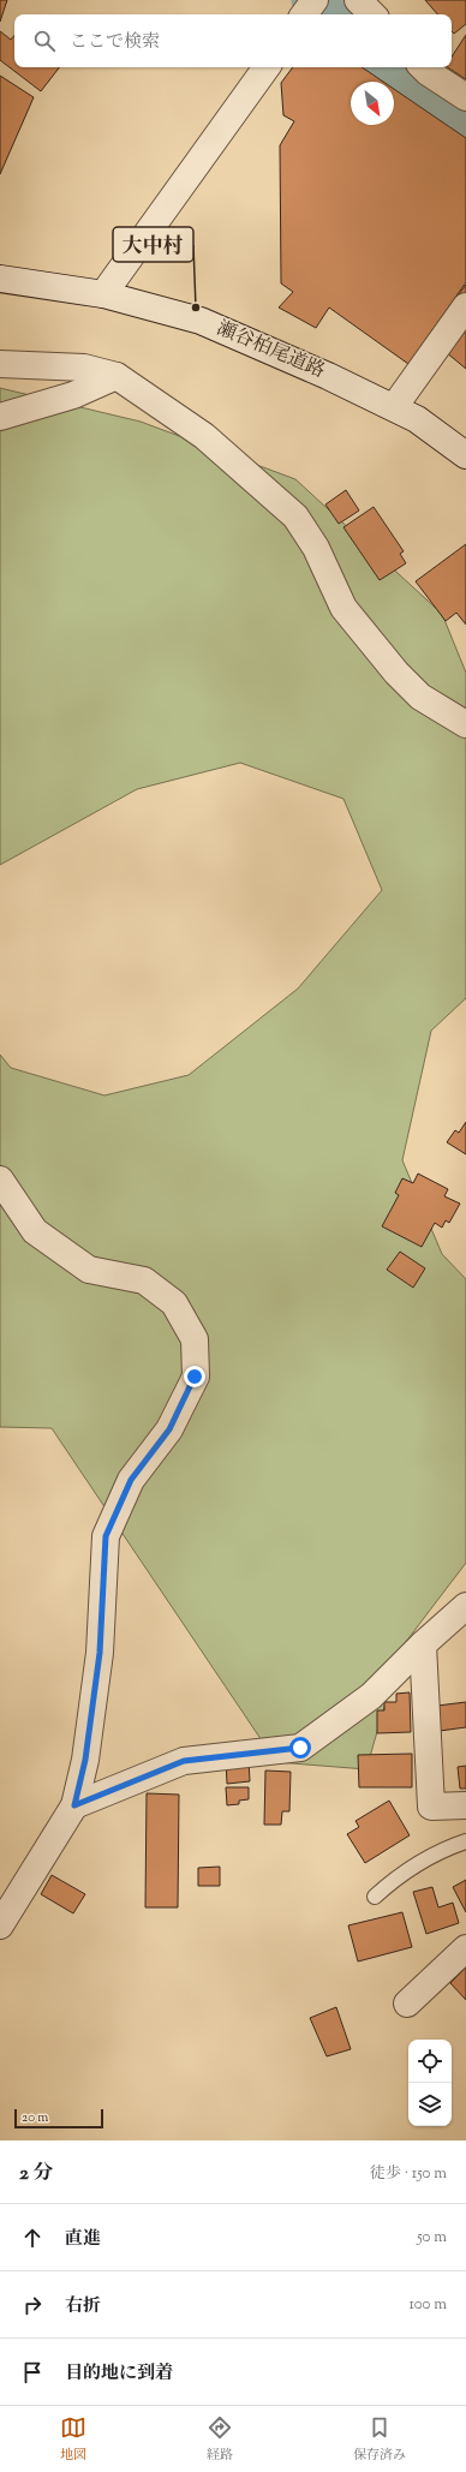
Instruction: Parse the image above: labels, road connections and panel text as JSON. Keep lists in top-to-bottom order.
{
  "streets": {
    "street": ["瀬谷柏尾道路"]
  },
  "places": ["大中村"],
  "scale_bar": "20 m",
  "north": "bottom right",
  "page": {
    "search": "ここで検索",
    "scale": "20 m",
    "heading": ["2 分", "徒歩 · 150 m"],
    "list": [
      ["直進", "50 m"],
      ["右折", "100 m"],
      "目的地に到着"
    ],
    "nav": ["地図", "経路", "保存済み"]
  }
}
